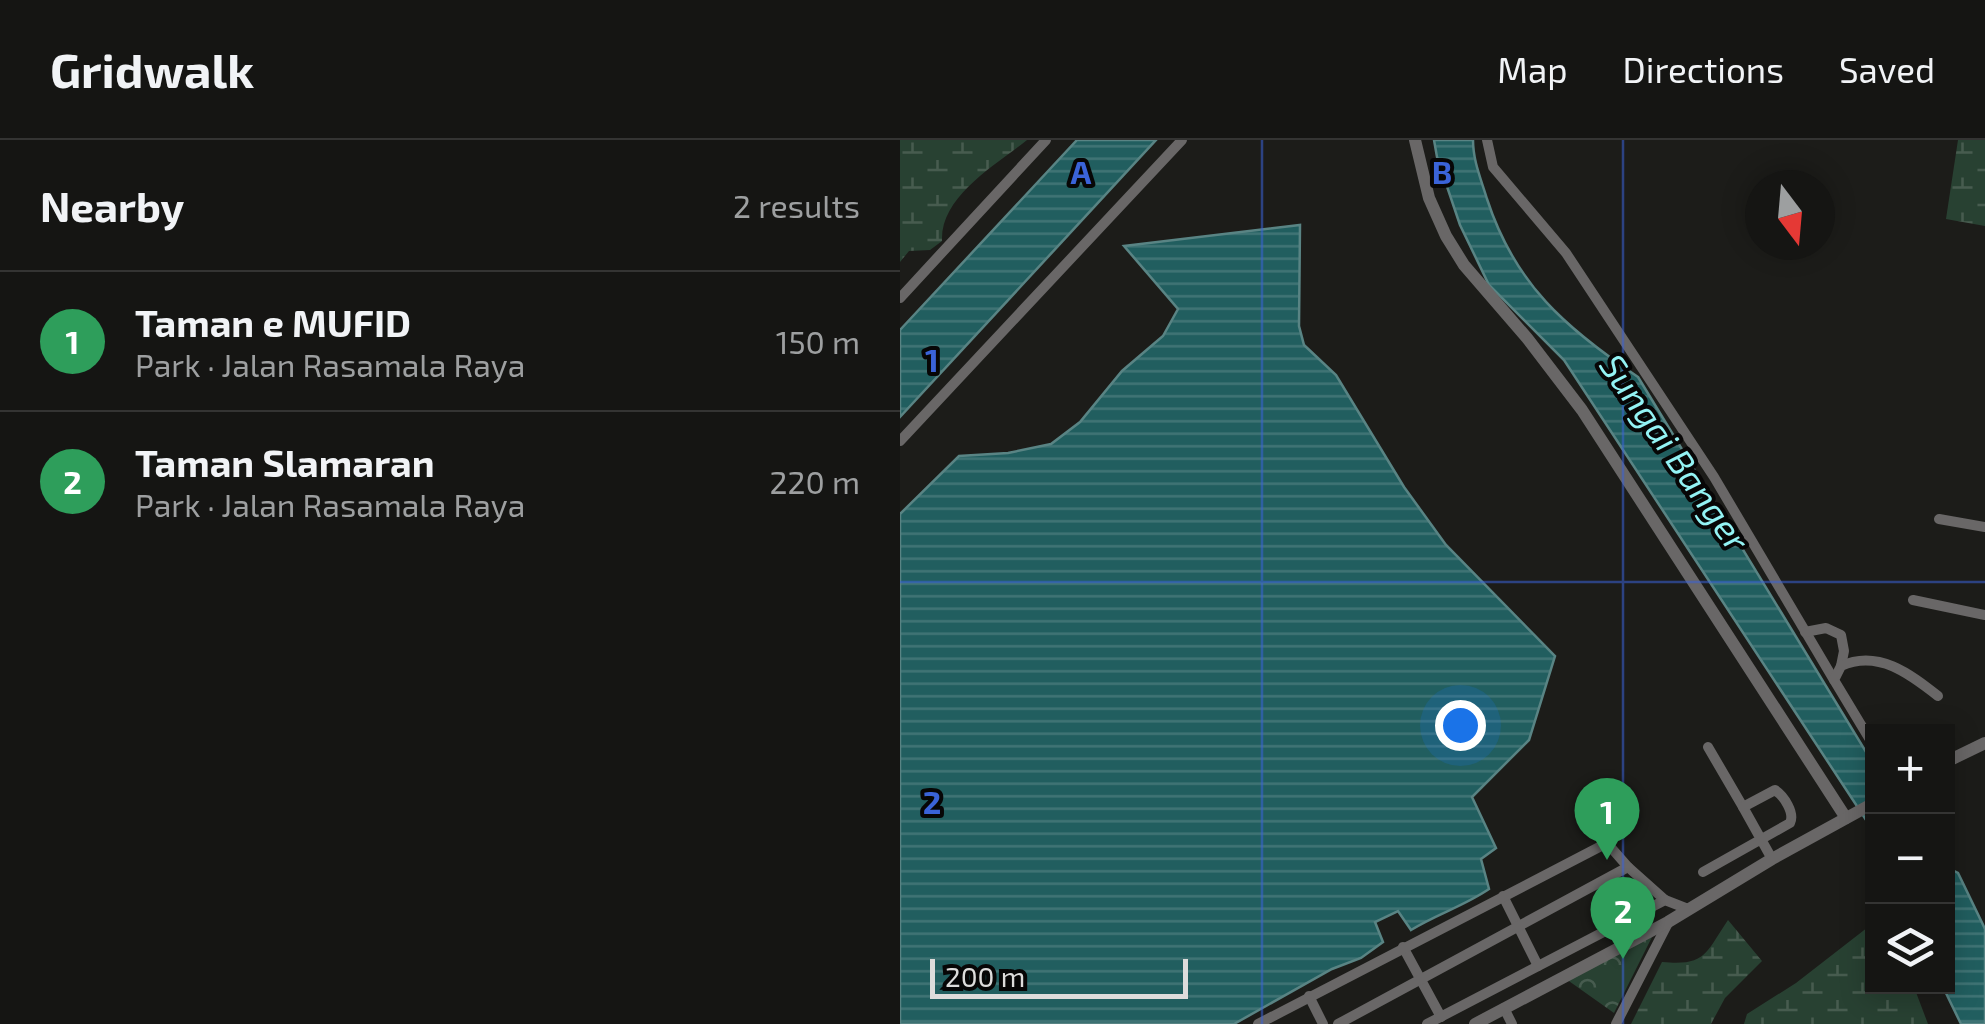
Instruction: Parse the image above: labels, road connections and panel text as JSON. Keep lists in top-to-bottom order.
{
  "water": ["Sungai Banger"],
  "scale_bar": "200 m",
  "north": "bottom",
  "page": {
    "header": "Gridwalk",
    "nav": ["Map", "Directions", "Saved"],
    "heading": ["Nearby", "2 results"],
    "list": [
      {
        "mark": "1",
        "name": "Taman e MUFID",
        "note": "Park · Jalan Rasamala Raya",
        "value": "150 m"
      },
      {
        "mark": "2",
        "name": "Taman Slamaran",
        "note": "Park · Jalan Rasamala Raya",
        "value": "220 m"
      }
    ],
    "map_buttons": ["+", "−"],
    "pins": ["1", "2"],
    "scale": "200 m"
  },
  "grid": {
    "columns": ["A", "B"],
    "rows": ["1", "2"]
  }
}
